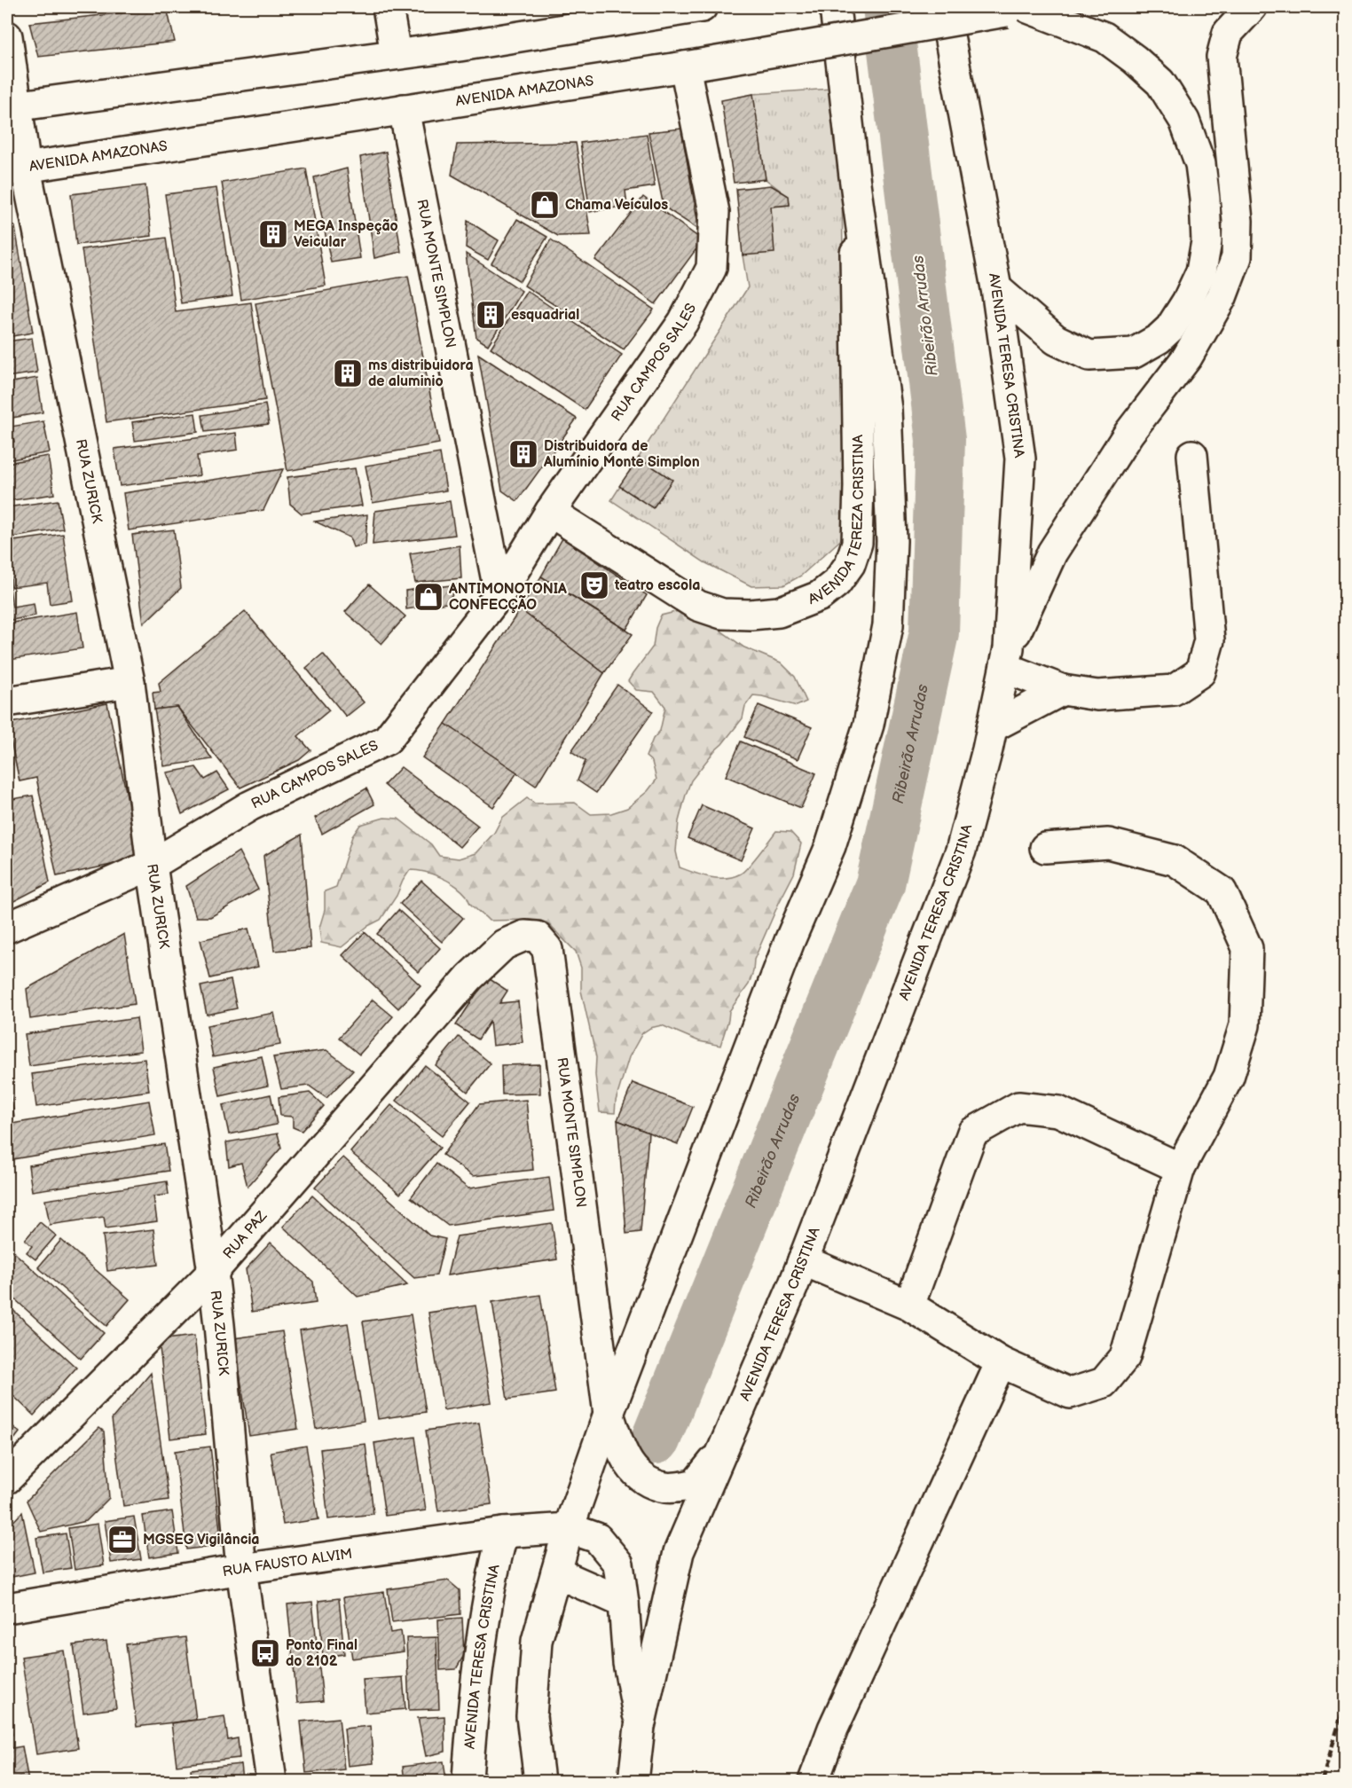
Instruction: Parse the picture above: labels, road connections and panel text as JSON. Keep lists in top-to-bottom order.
{
  "streets": {
    "main road": [
      "AVENIDA AMAZONAS",
      "RUA MONTE SIMPLON",
      "RUA CAMPOS SALES",
      "AVENIDA TERESA CRISTINA",
      "RUA ZURICK",
      "AVENIDA TEREZA CRISTINA",
      "RUA PAZ",
      "RUA FAUSTO ALVIM"
    ]
  },
  "crossings": [
    ["AVENIDA AMAZONAS", "RUA MONTE SIMPLON"],
    ["AVENIDA AMAZONAS", "RUA CAMPOS SALES"],
    ["AVENIDA AMAZONAS", "RUA ZURICK"],
    ["RUA MONTE SIMPLON", "RUA CAMPOS SALES"],
    ["RUA MONTE SIMPLON", "AVENIDA TERESA CRISTINA"],
    ["RUA MONTE SIMPLON", "RUA PAZ"],
    ["RUA CAMPOS SALES", "RUA ZURICK"],
    ["RUA CAMPOS SALES", "AVENIDA TEREZA CRISTINA"],
    ["AVENIDA TERESA CRISTINA", "RUA FAUSTO ALVIM"],
    ["RUA ZURICK", "RUA PAZ"],
    ["RUA ZURICK", "RUA FAUSTO ALVIM"]
  ],
  "water": ["Ribeirão Arrudas"],
  "places": {
    "shop": ["Chama Veículos", "ANTIMONOTONIA CONFECÇÃO"],
    "building": [
      "MEGA Inspeção Veicular",
      "esquadrial",
      "ms distribuidora de aluminio",
      "Distribuidora de Alumínio Monte Simplon"
    ],
    "theatre": ["teatro escola"],
    "office": ["MGSEG Vigilância"],
    "bus stop": ["Ponto Final do 2102"]
  }
}
